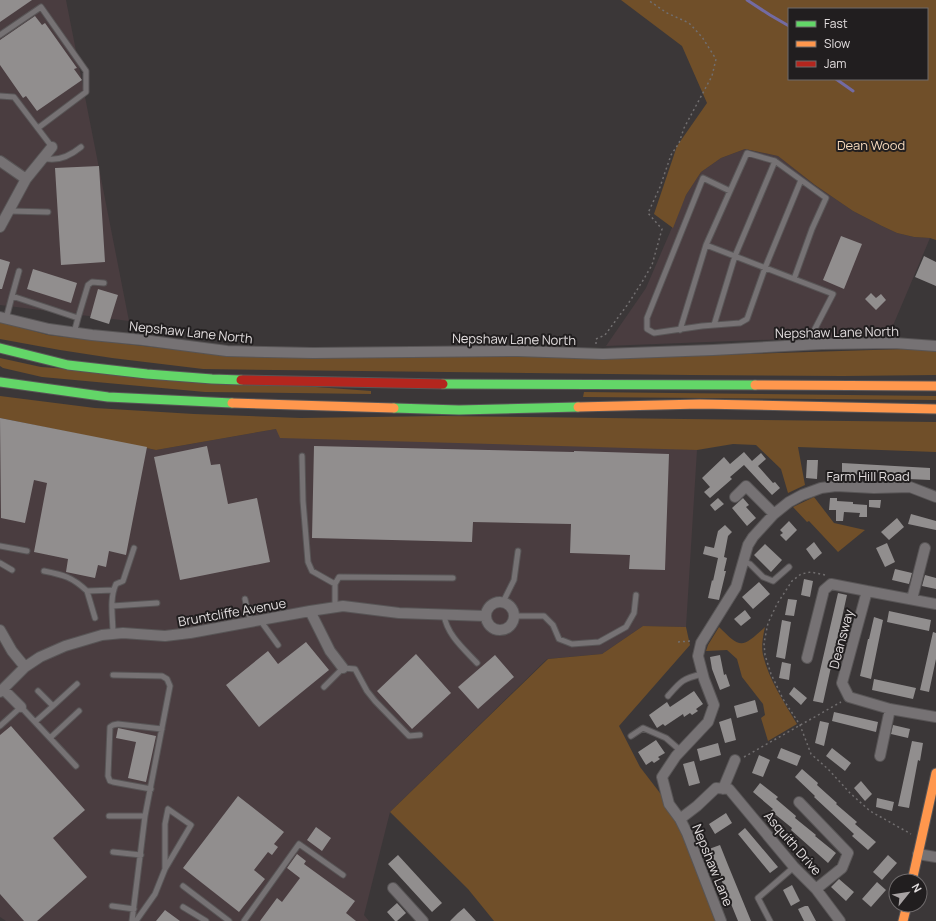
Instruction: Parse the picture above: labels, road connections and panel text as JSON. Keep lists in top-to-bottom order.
{
  "streets": {
    "street": [
      "Nepshaw Lane North",
      "Farm Hill Road",
      "Bruntcliffe Avenue",
      "Deansway",
      "Asquith Drive",
      "Nepshaw Lane"
    ]
  },
  "crossings": [
    ["Farm Hill Road", "Nepshaw Lane"]
  ],
  "parks": ["Dean Wood"],
  "legend": ["Fast", "Slow", "Jam"],
  "north": "top right"
}
